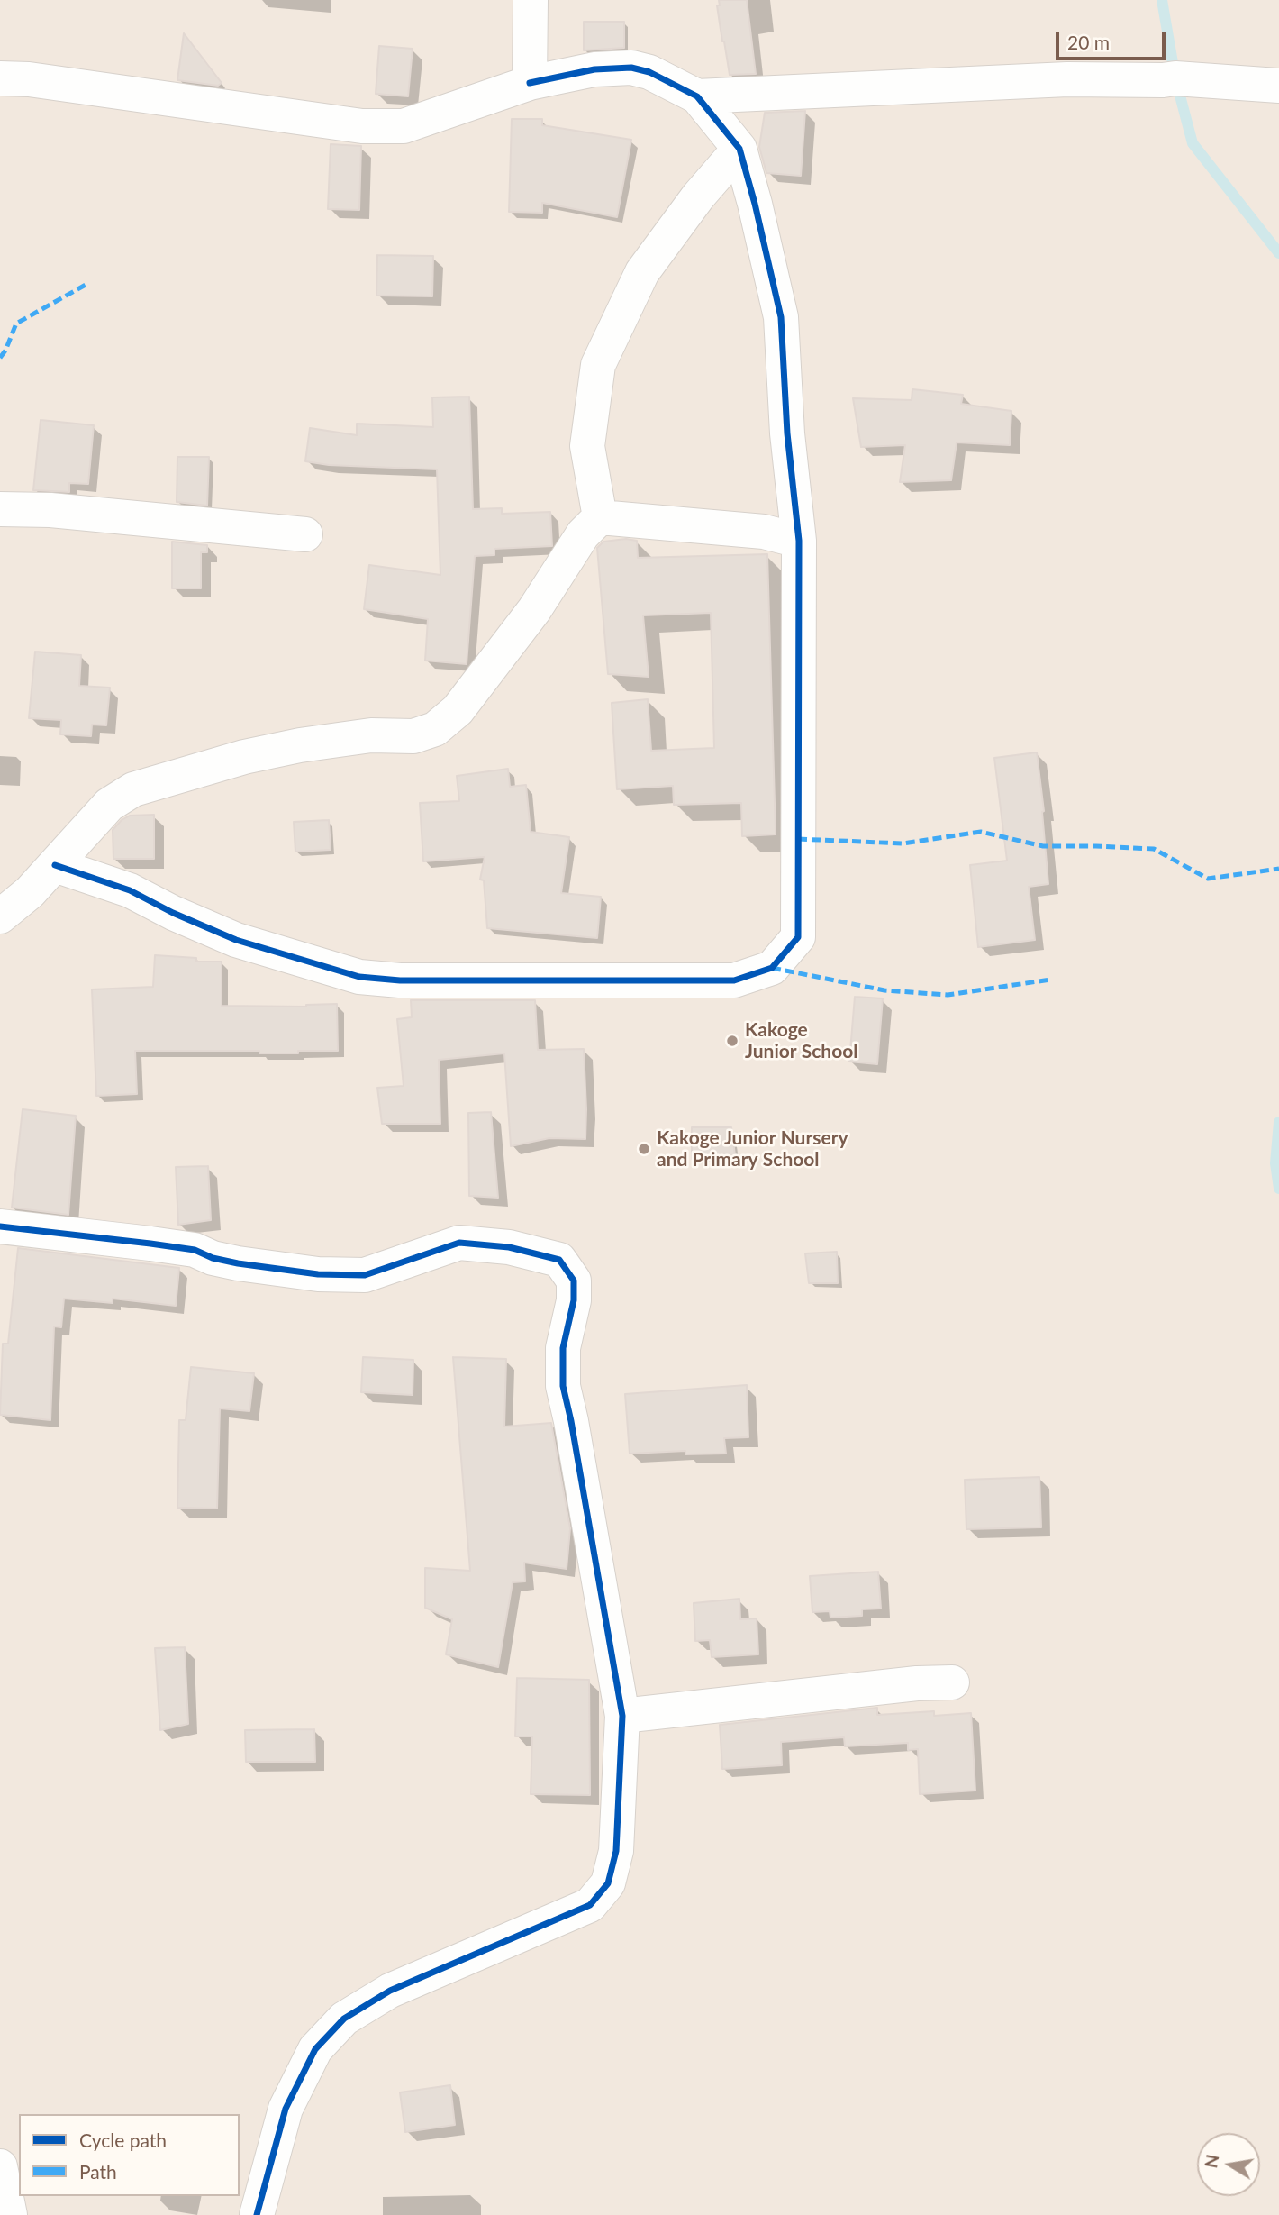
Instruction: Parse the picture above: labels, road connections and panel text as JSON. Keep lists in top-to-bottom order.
{
  "places": ["Kakoge Junior School", "Kakoge Junior Nursery and Primary School"],
  "legend": ["Cycle path", "Path"],
  "scale_bar": "20 m",
  "north": "left"
}
